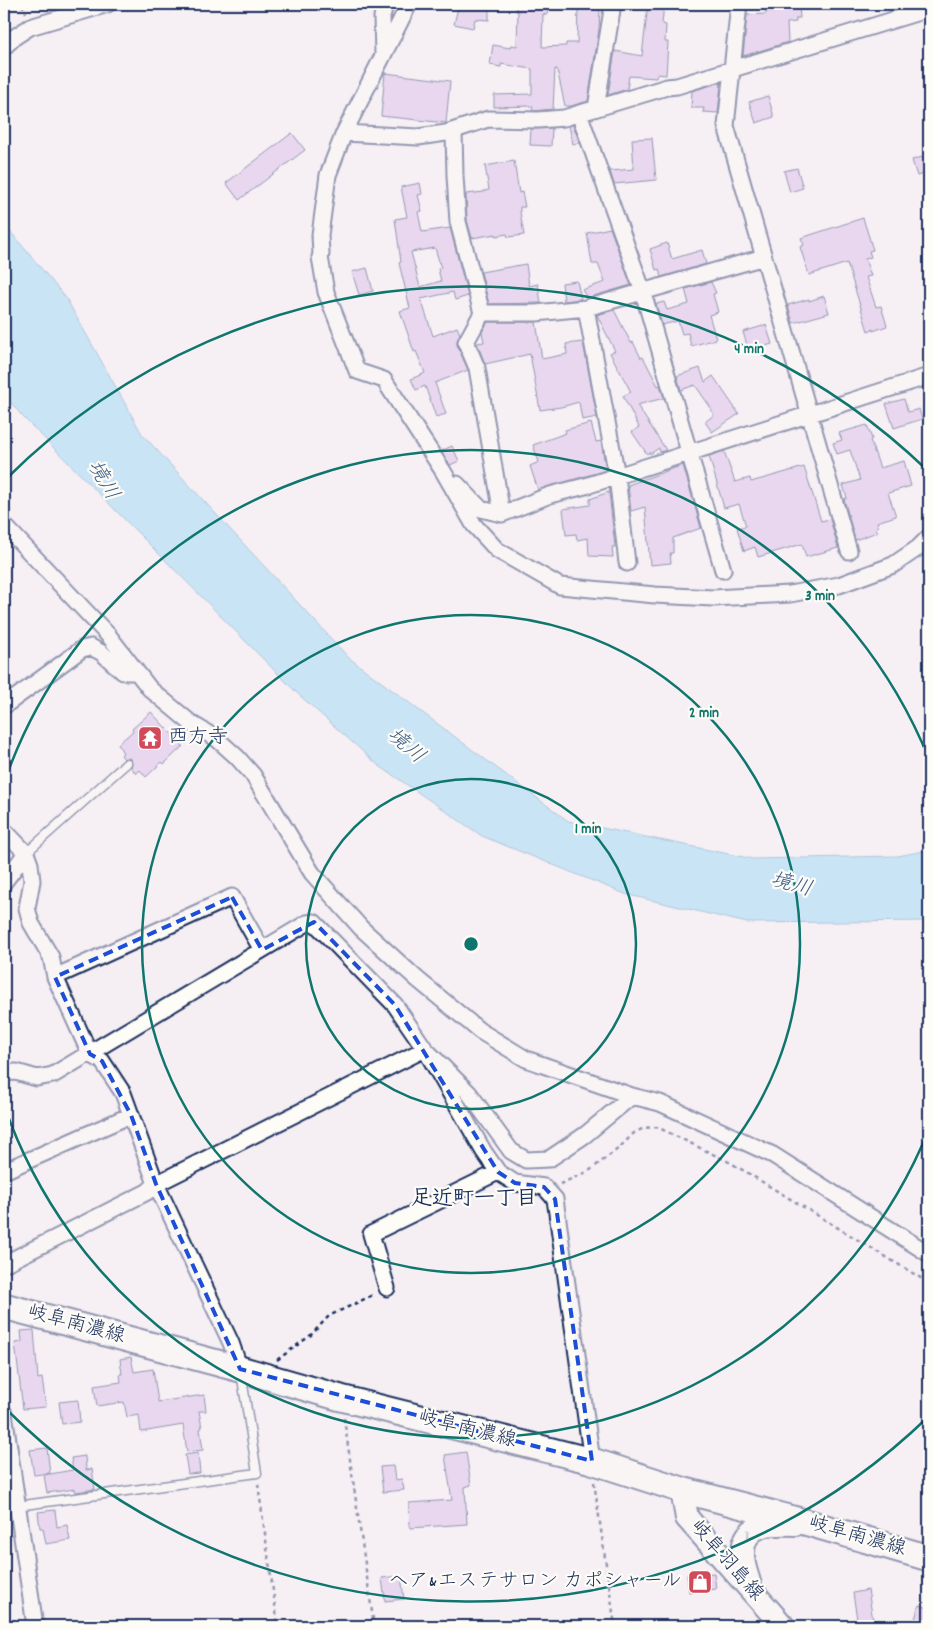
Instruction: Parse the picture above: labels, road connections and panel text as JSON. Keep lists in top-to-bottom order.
{
  "streets": {
    "main road": ["岐阜南濃線", "岐阜羽島線"]
  },
  "crossings": [
    ["岐阜南濃線", "岐阜羽島線"]
  ],
  "districts": ["足近町一丁目"],
  "water": ["境川"],
  "places": {
    "temple": ["西方寺"],
    "shop": ["ヘア&エステサロン カポシャール"]
  },
  "rings": [
    "4 min",
    "3 min",
    "2 min",
    "1 min"
  ]
}
